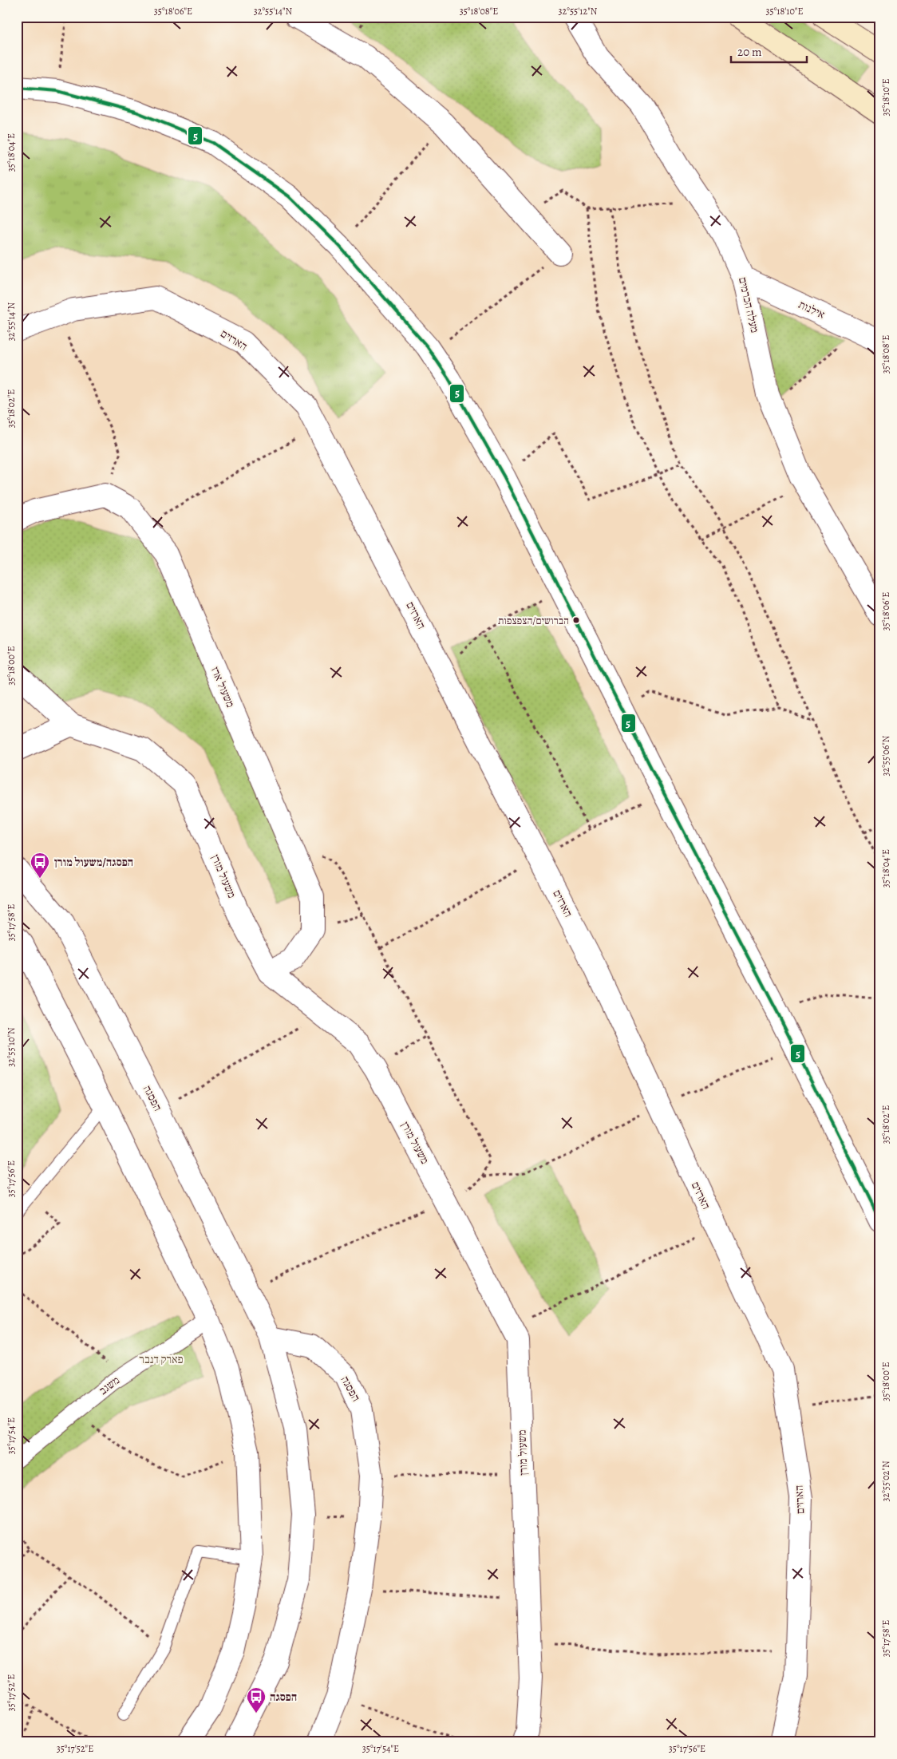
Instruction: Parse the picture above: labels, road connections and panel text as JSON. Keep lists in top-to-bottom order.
{
  "streets": {
    "street": [
      "מעלה הכרמים",
      "אילנות",
      "הארזים",
      "משעול ארז",
      "משעול מורן",
      "הפסגה",
      "משגב"
    ]
  },
  "crossings": [
    ["מעלה הכרמים", "אילנות"],
    ["משעול ארז", "משעול מורן"]
  ],
  "parks": ["פארק דנבר"],
  "places": {
    "other": ["הברושים/הצפצפות"],
    "bus stop": ["הפסגה/משעול מורן", "הפסגה"]
  },
  "lines": ["transit line 5"],
  "scale_bar": "20 m",
  "coordinates": [
    "35°18'06\"E",
    "32°55'14\"N",
    "35°18'08\"E",
    "32°55'12\"N",
    "35°18'10\"E",
    "35°18'04\"E",
    "35°18'02\"E",
    "35°18'00\"E",
    "32°55'06\"N",
    "35°17'58\"E",
    "32°55'10\"N",
    "35°17'56\"E",
    "35°17'54\"E",
    "32°55'02\"N",
    "35°17'52\"E"
  ]
}
